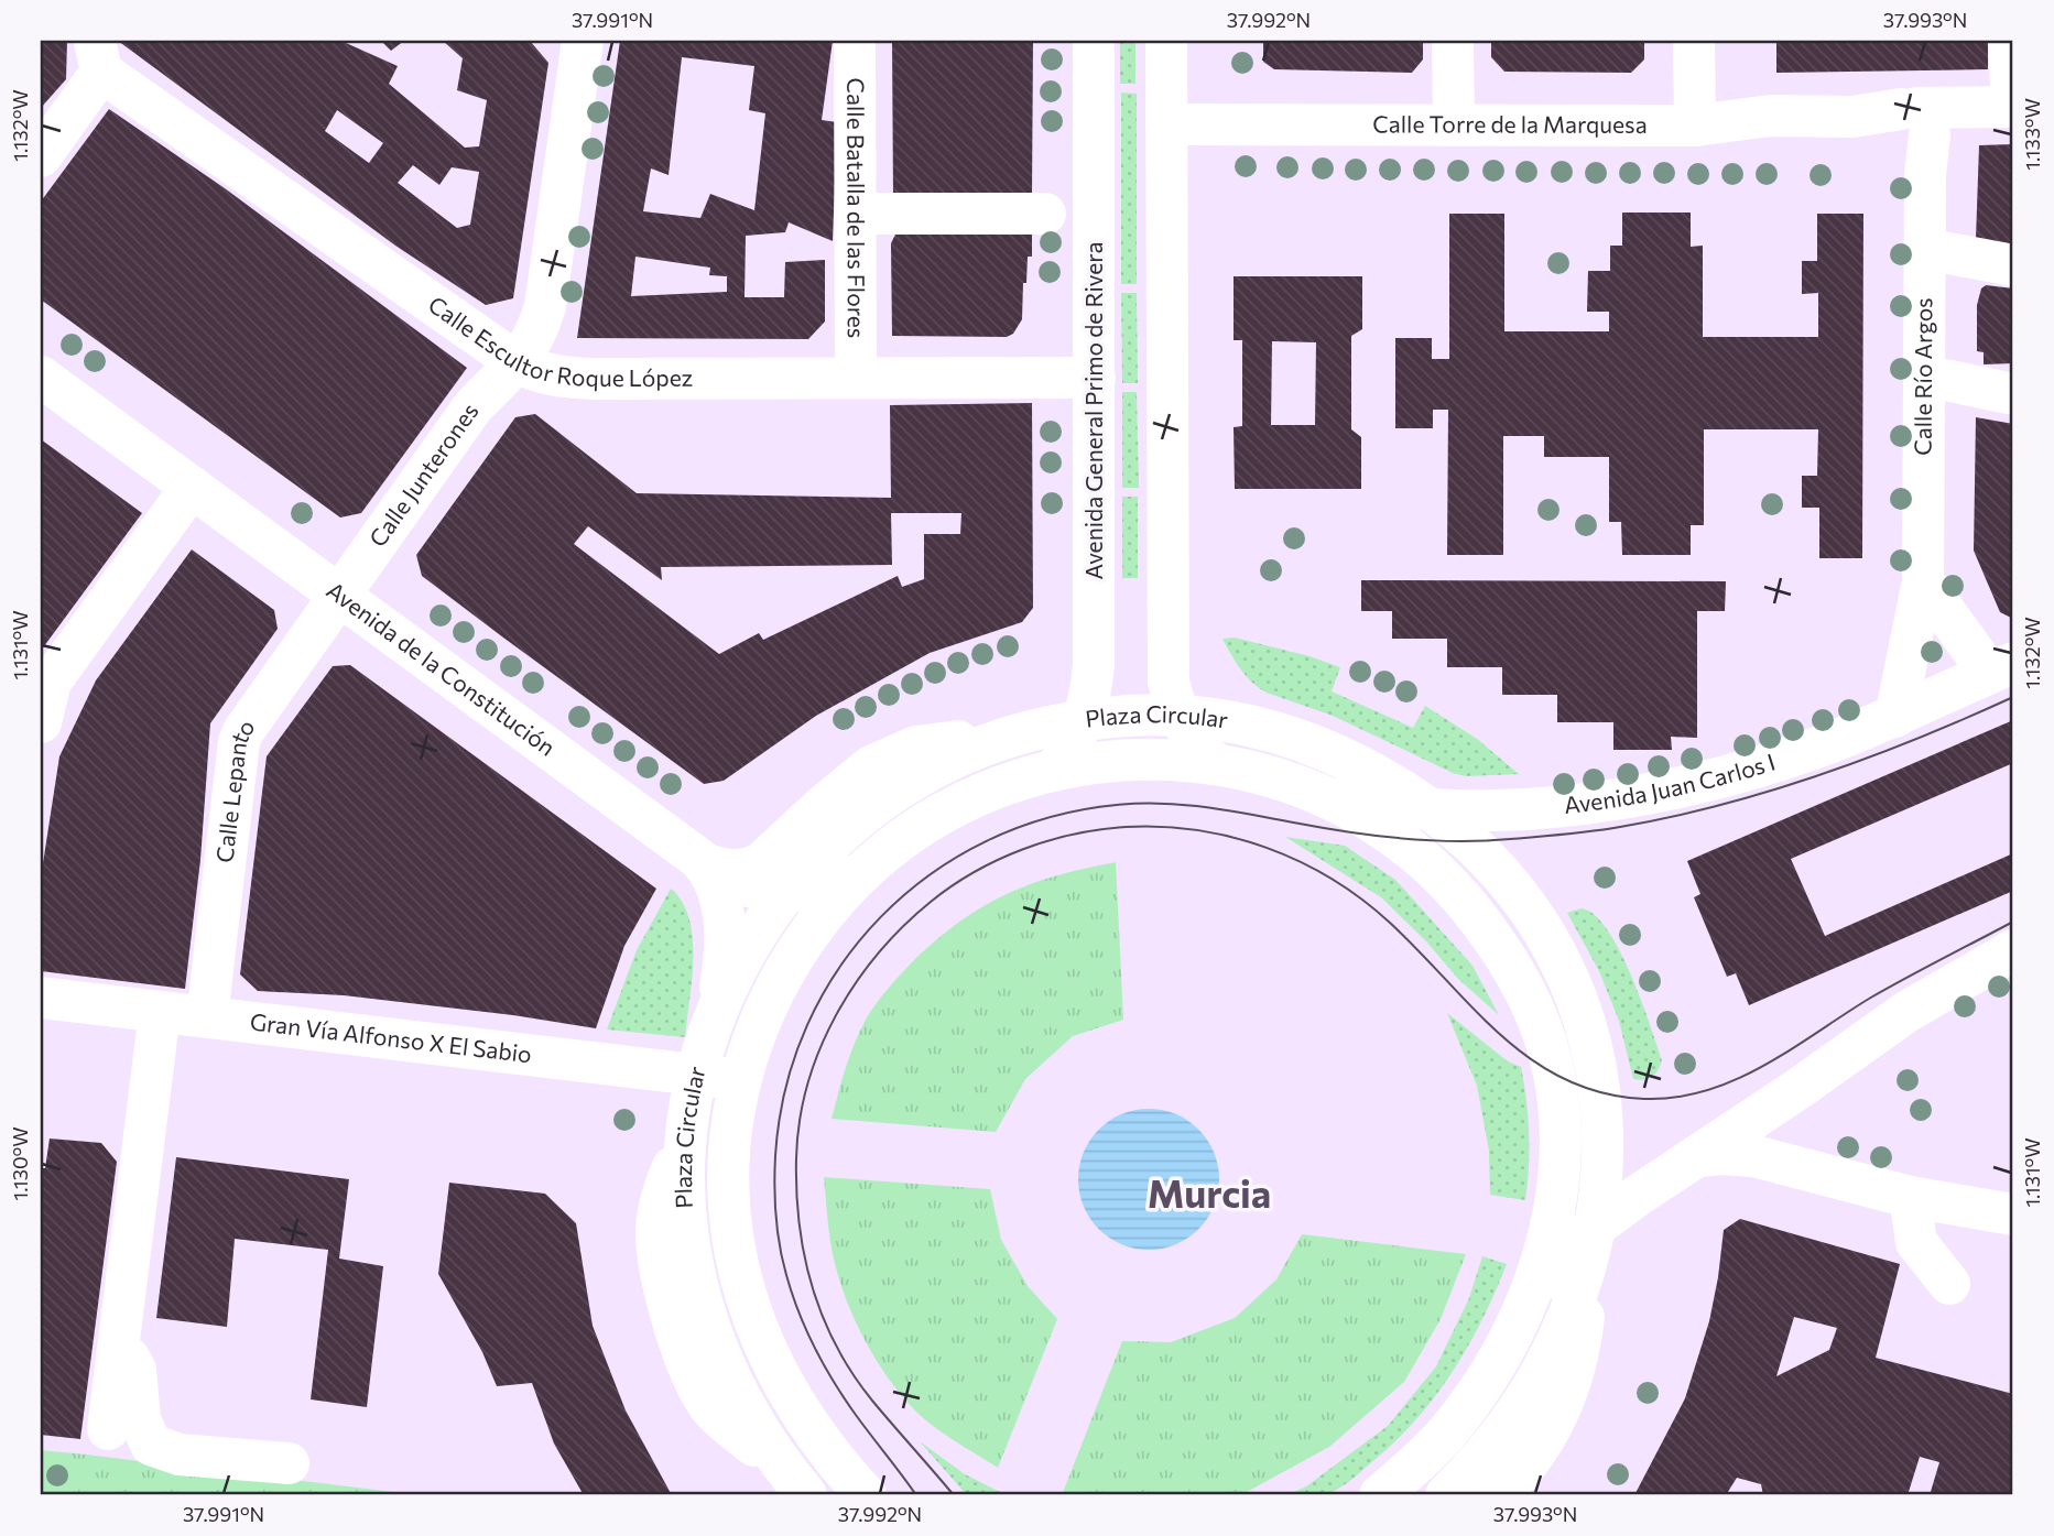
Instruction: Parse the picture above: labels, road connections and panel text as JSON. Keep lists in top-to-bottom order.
{
  "streets": {
    "street": [
      "Calle Torre de la Marquesa",
      "Calle Batalla de las Flores",
      "Calle Escultor Roque López",
      "Calle Río Argos",
      "Avenida General Primo de Rivera",
      "Calle Junterones",
      "Avenida de la Constitución",
      "Plaza Circular",
      "Avenida Juan Carlos I",
      "Calle Lepanto",
      "Gran Vía Alfonso X El Sabio"
    ]
  },
  "crossings": [
    ["Calle Torre de la Marquesa", "Calle Río Argos"],
    ["Calle Batalla de las Flores", "Calle Escultor Roque López"],
    ["Calle Escultor Roque López", "Avenida General Primo de Rivera"],
    ["Calle Escultor Roque López", "Calle Junterones"],
    ["Calle Río Argos", "Avenida Juan Carlos I"],
    ["Avenida General Primo de Rivera", "Plaza Circular"],
    ["Calle Junterones", "Avenida de la Constitución"],
    ["Calle Junterones", "Calle Lepanto"],
    ["Avenida de la Constitución", "Plaza Circular"],
    ["Avenida de la Constitución", "Calle Lepanto"],
    ["Plaza Circular", "Avenida Juan Carlos I"],
    ["Plaza Circular", "Gran Vía Alfonso X El Sabio"],
    ["Calle Lepanto", "Gran Vía Alfonso X El Sabio"]
  ],
  "districts": ["Murcia"],
  "coordinates": [
    "37.991°N",
    "37.992°N",
    "37.993°N",
    "1.132°W",
    "1.133°W",
    "1.131°W",
    "1.130°W"
  ]
}
